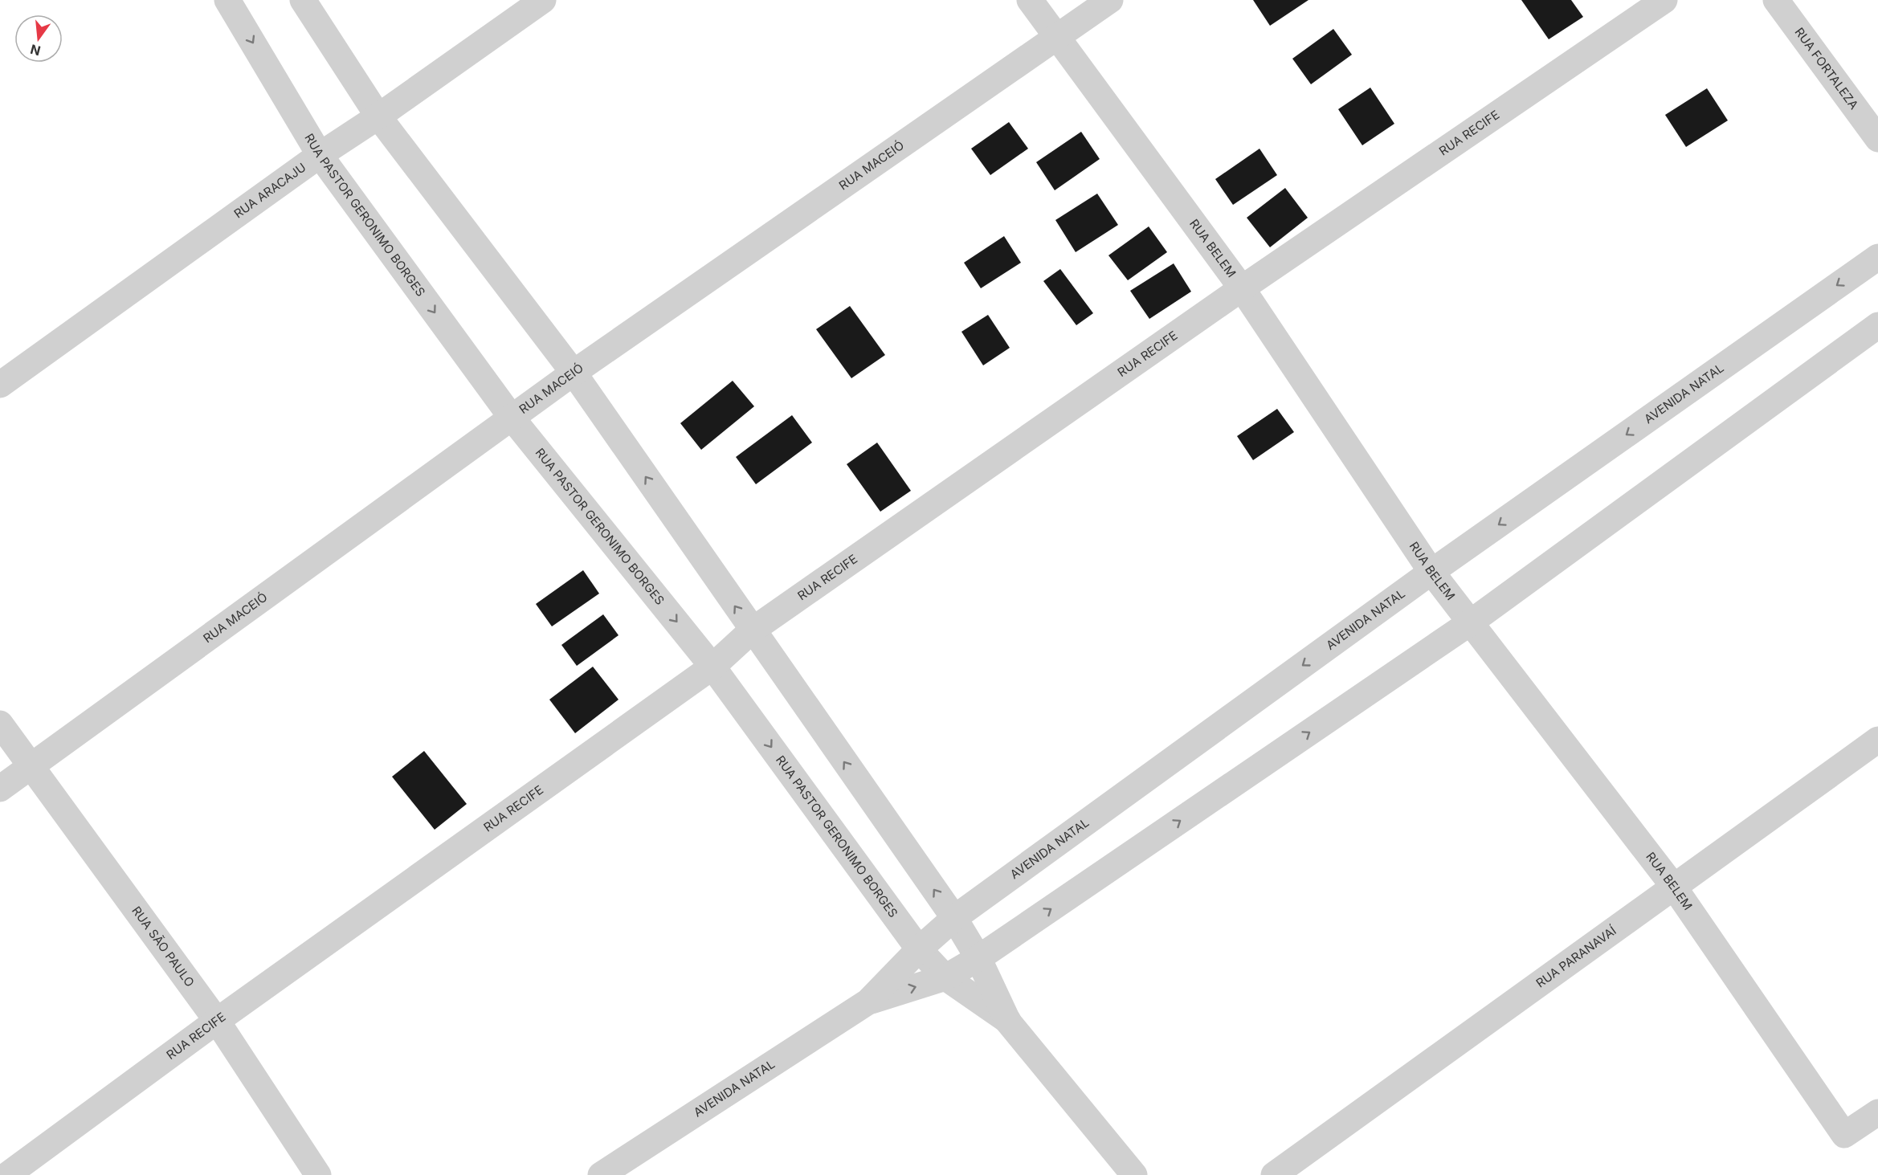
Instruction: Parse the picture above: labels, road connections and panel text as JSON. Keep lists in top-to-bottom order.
{
  "streets": {
    "street": [
      "RUA FORTALEZA",
      "RUA RECIFE",
      "RUA MACEIÓ",
      "RUA ARACAJU",
      "RUA PASTOR GERONIMO BORGES",
      "RUA BELEM",
      "AVENIDA NATAL",
      "RUA SÃO PAULO",
      "RUA PARANAVAÍ"
    ]
  },
  "crossings": [
    ["RUA RECIFE", "RUA PASTOR GERONIMO BORGES"],
    ["RUA RECIFE", "RUA BELEM"],
    ["RUA RECIFE", "RUA SÃO PAULO"],
    ["RUA MACEIÓ", "RUA PASTOR GERONIMO BORGES"],
    ["RUA MACEIÓ", "RUA BELEM"],
    ["RUA MACEIÓ", "RUA SÃO PAULO"],
    ["RUA ARACAJU", "RUA PASTOR GERONIMO BORGES"],
    ["RUA PASTOR GERONIMO BORGES", "AVENIDA NATAL"],
    ["RUA BELEM", "AVENIDA NATAL"],
    ["RUA BELEM", "RUA PARANAVAÍ"]
  ],
  "north": "bottom"
}
